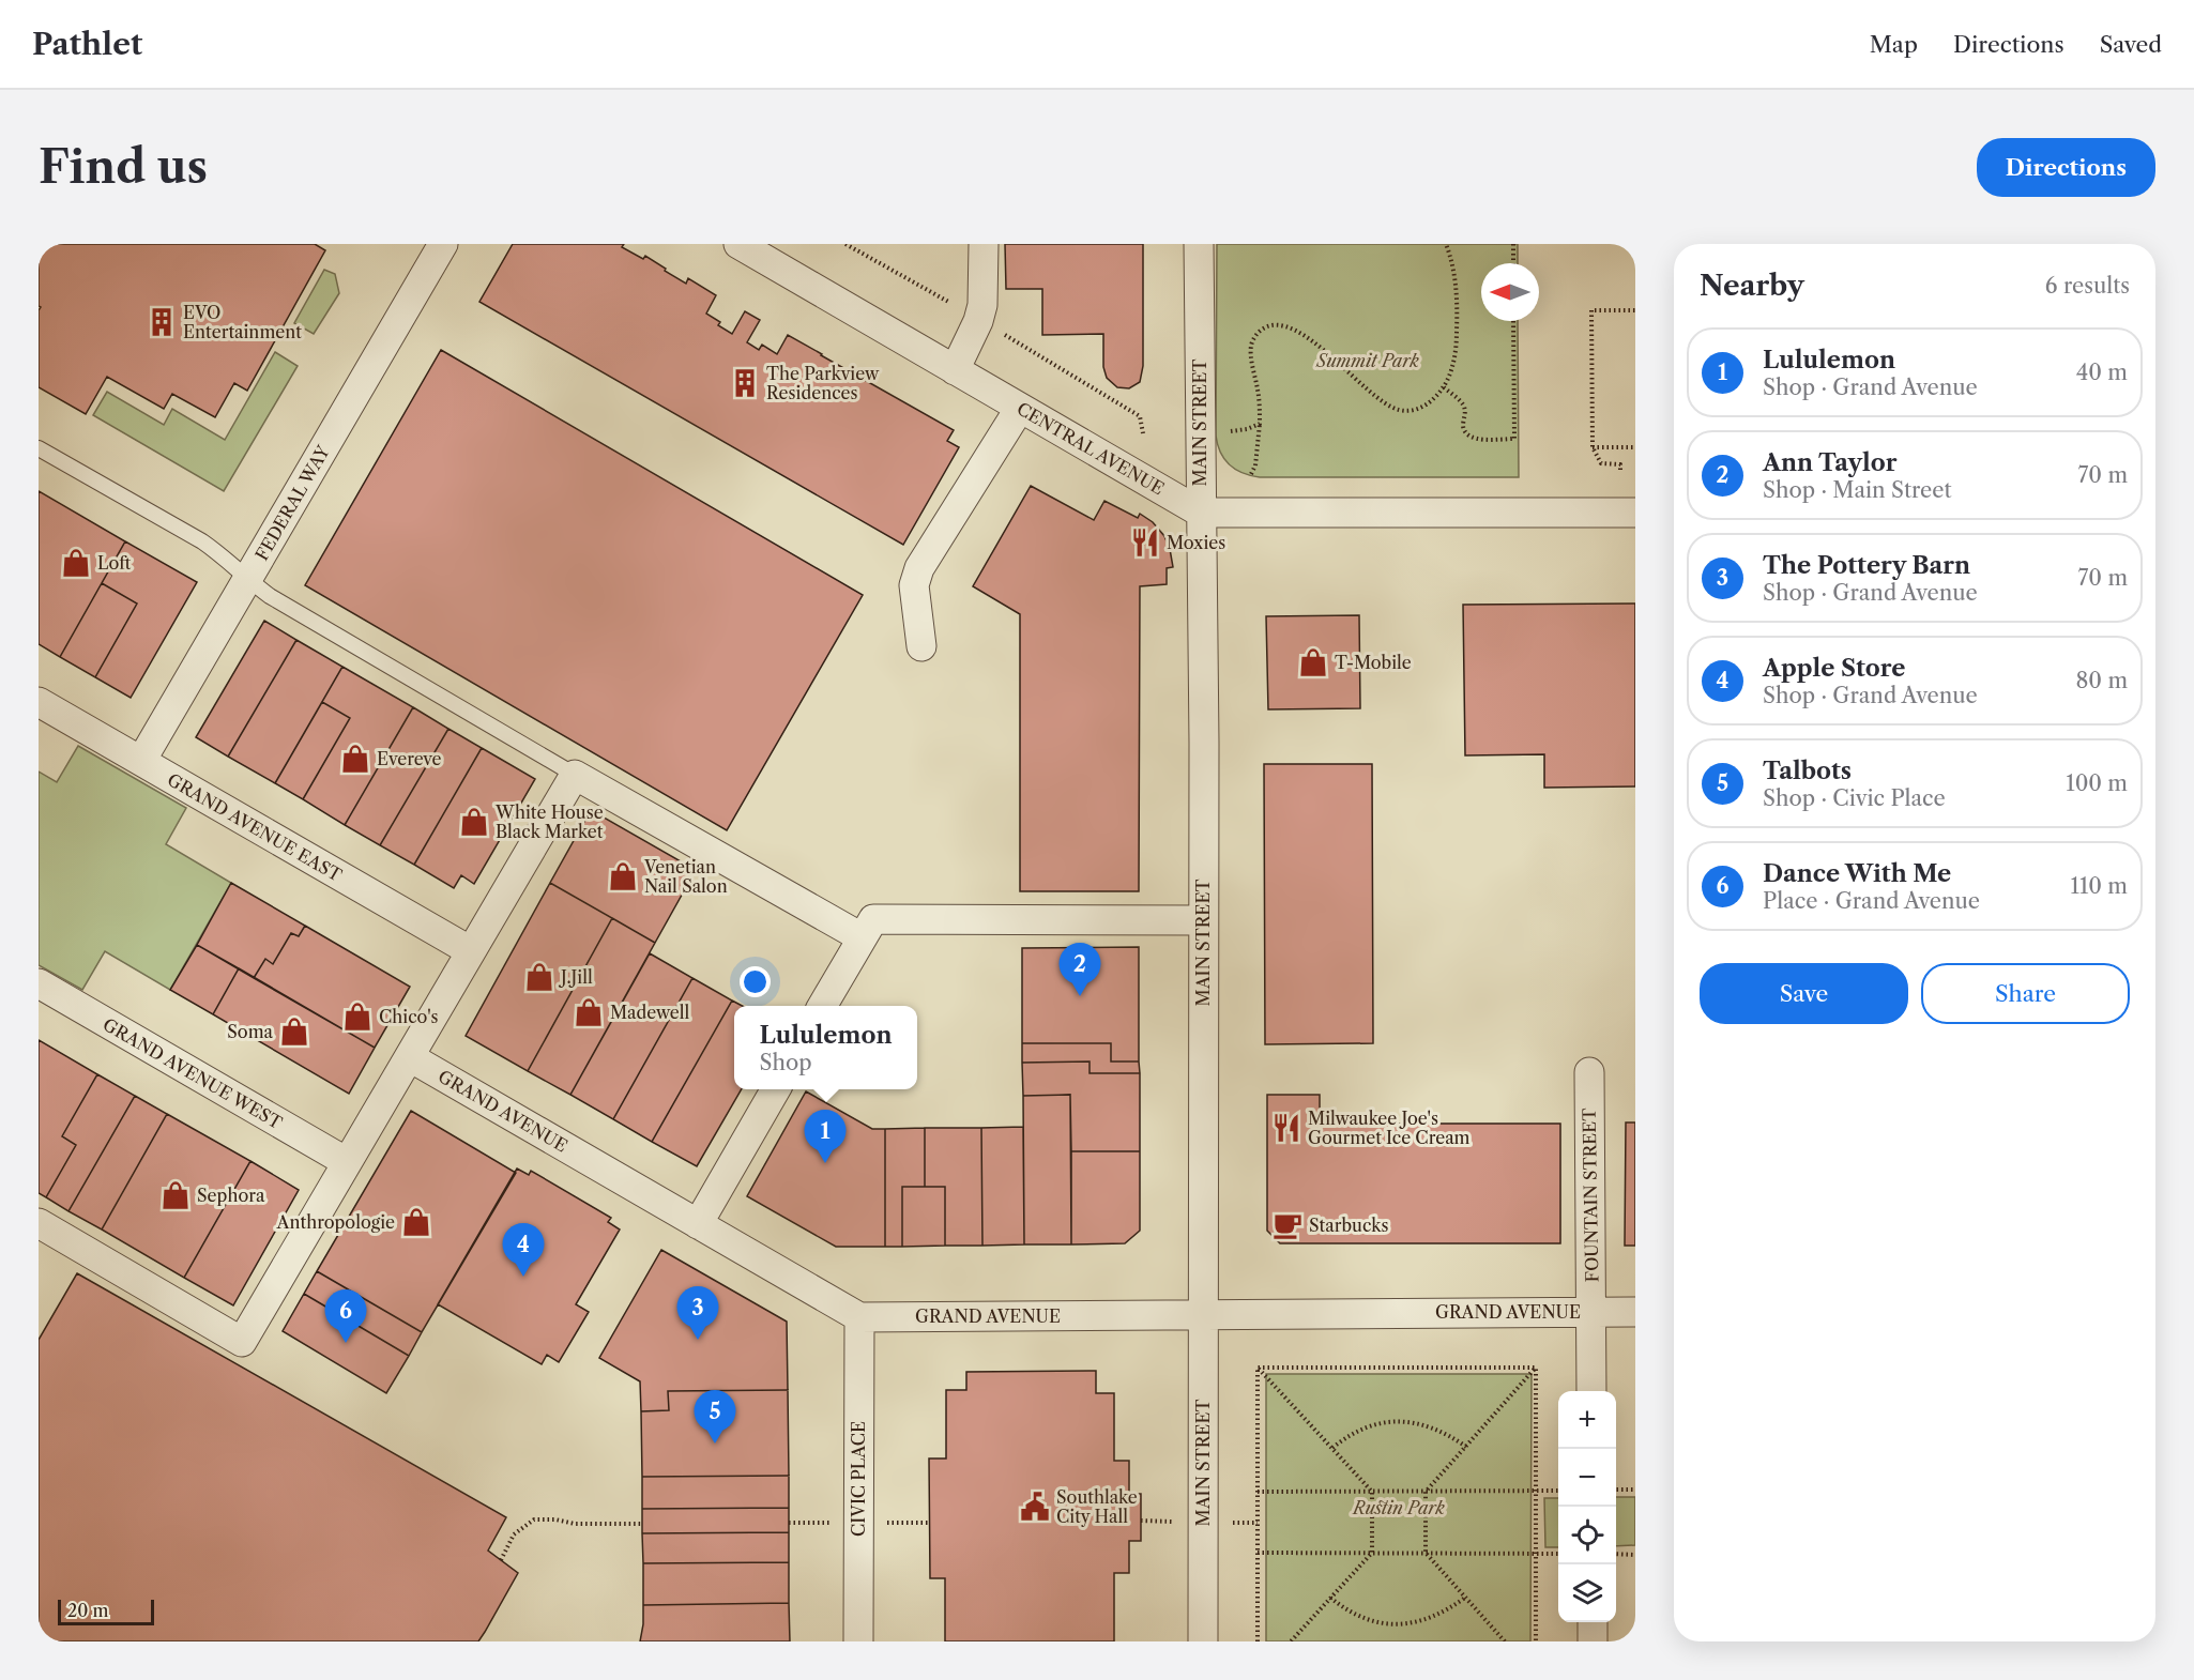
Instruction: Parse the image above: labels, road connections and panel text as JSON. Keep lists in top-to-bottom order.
{
  "streets": {
    "street": [
      "MAIN STREET",
      "CENTRAL AVENUE",
      "FEDERAL WAY",
      "GRAND AVENUE EAST",
      "GRAND AVENUE WEST",
      "GRAND AVENUE",
      "FOUNTAIN STREET",
      "CIVIC PLACE"
    ]
  },
  "crossings": [
    ["MAIN STREET", "CENTRAL AVENUE"],
    ["MAIN STREET", "GRAND AVENUE"],
    ["FEDERAL WAY", "GRAND AVENUE EAST"],
    ["GRAND AVENUE", "FOUNTAIN STREET"],
    ["GRAND AVENUE", "CIVIC PLACE"]
  ],
  "parks": ["Summit Park", "Rustin Park"],
  "places": {
    "building": ["EVO Entertainment", "The Parkview Residences"],
    "restaurant": ["Moxies", "Milwaukee Joe's Gourmet Ice Cream"],
    "shop": [
      "Loft",
      "T-Mobile",
      "Evereve",
      "White House Black Market",
      "Venetian Nail Salon",
      "J.Jill",
      "Madewell",
      "Chico's",
      "Soma",
      "Sephora",
      "Anthropologie"
    ],
    "cafe": ["Starbucks"],
    "public building": ["Southlake City Hall"]
  },
  "scale_bar": "20 m",
  "north": "left",
  "page": {
    "header": "Pathlet",
    "nav": ["Map", "Directions", "Saved"],
    "buttons": [
      "Directions",
      ["Save", "Share"]
    ],
    "title": "Find us",
    "heading": ["Nearby", "6 results"],
    "list": [
      {
        "mark": "1",
        "name": "Lululemon",
        "note": "Shop · Grand Avenue",
        "value": "40 m"
      },
      {
        "mark": "2",
        "name": "Ann Taylor",
        "note": "Shop · Main Street",
        "value": "70 m"
      },
      {
        "mark": "3",
        "name": "The Pottery Barn",
        "note": "Shop · Grand Avenue",
        "value": "70 m"
      },
      {
        "mark": "4",
        "name": "Apple Store",
        "note": "Shop · Grand Avenue",
        "value": "80 m"
      },
      {
        "mark": "5",
        "name": "Talbots",
        "note": "Shop · Civic Place",
        "value": "100 m"
      },
      {
        "mark": "6",
        "name": "Dance With Me",
        "note": "Place · Grand Avenue",
        "value": "110 m"
      }
    ],
    "pins": [
      "2",
      "1",
      "4",
      "3",
      "6",
      "5"
    ],
    "popup": ["Lululemon", "Shop"],
    "map_buttons": ["+", "−"],
    "scale": "20 m"
  }
}
